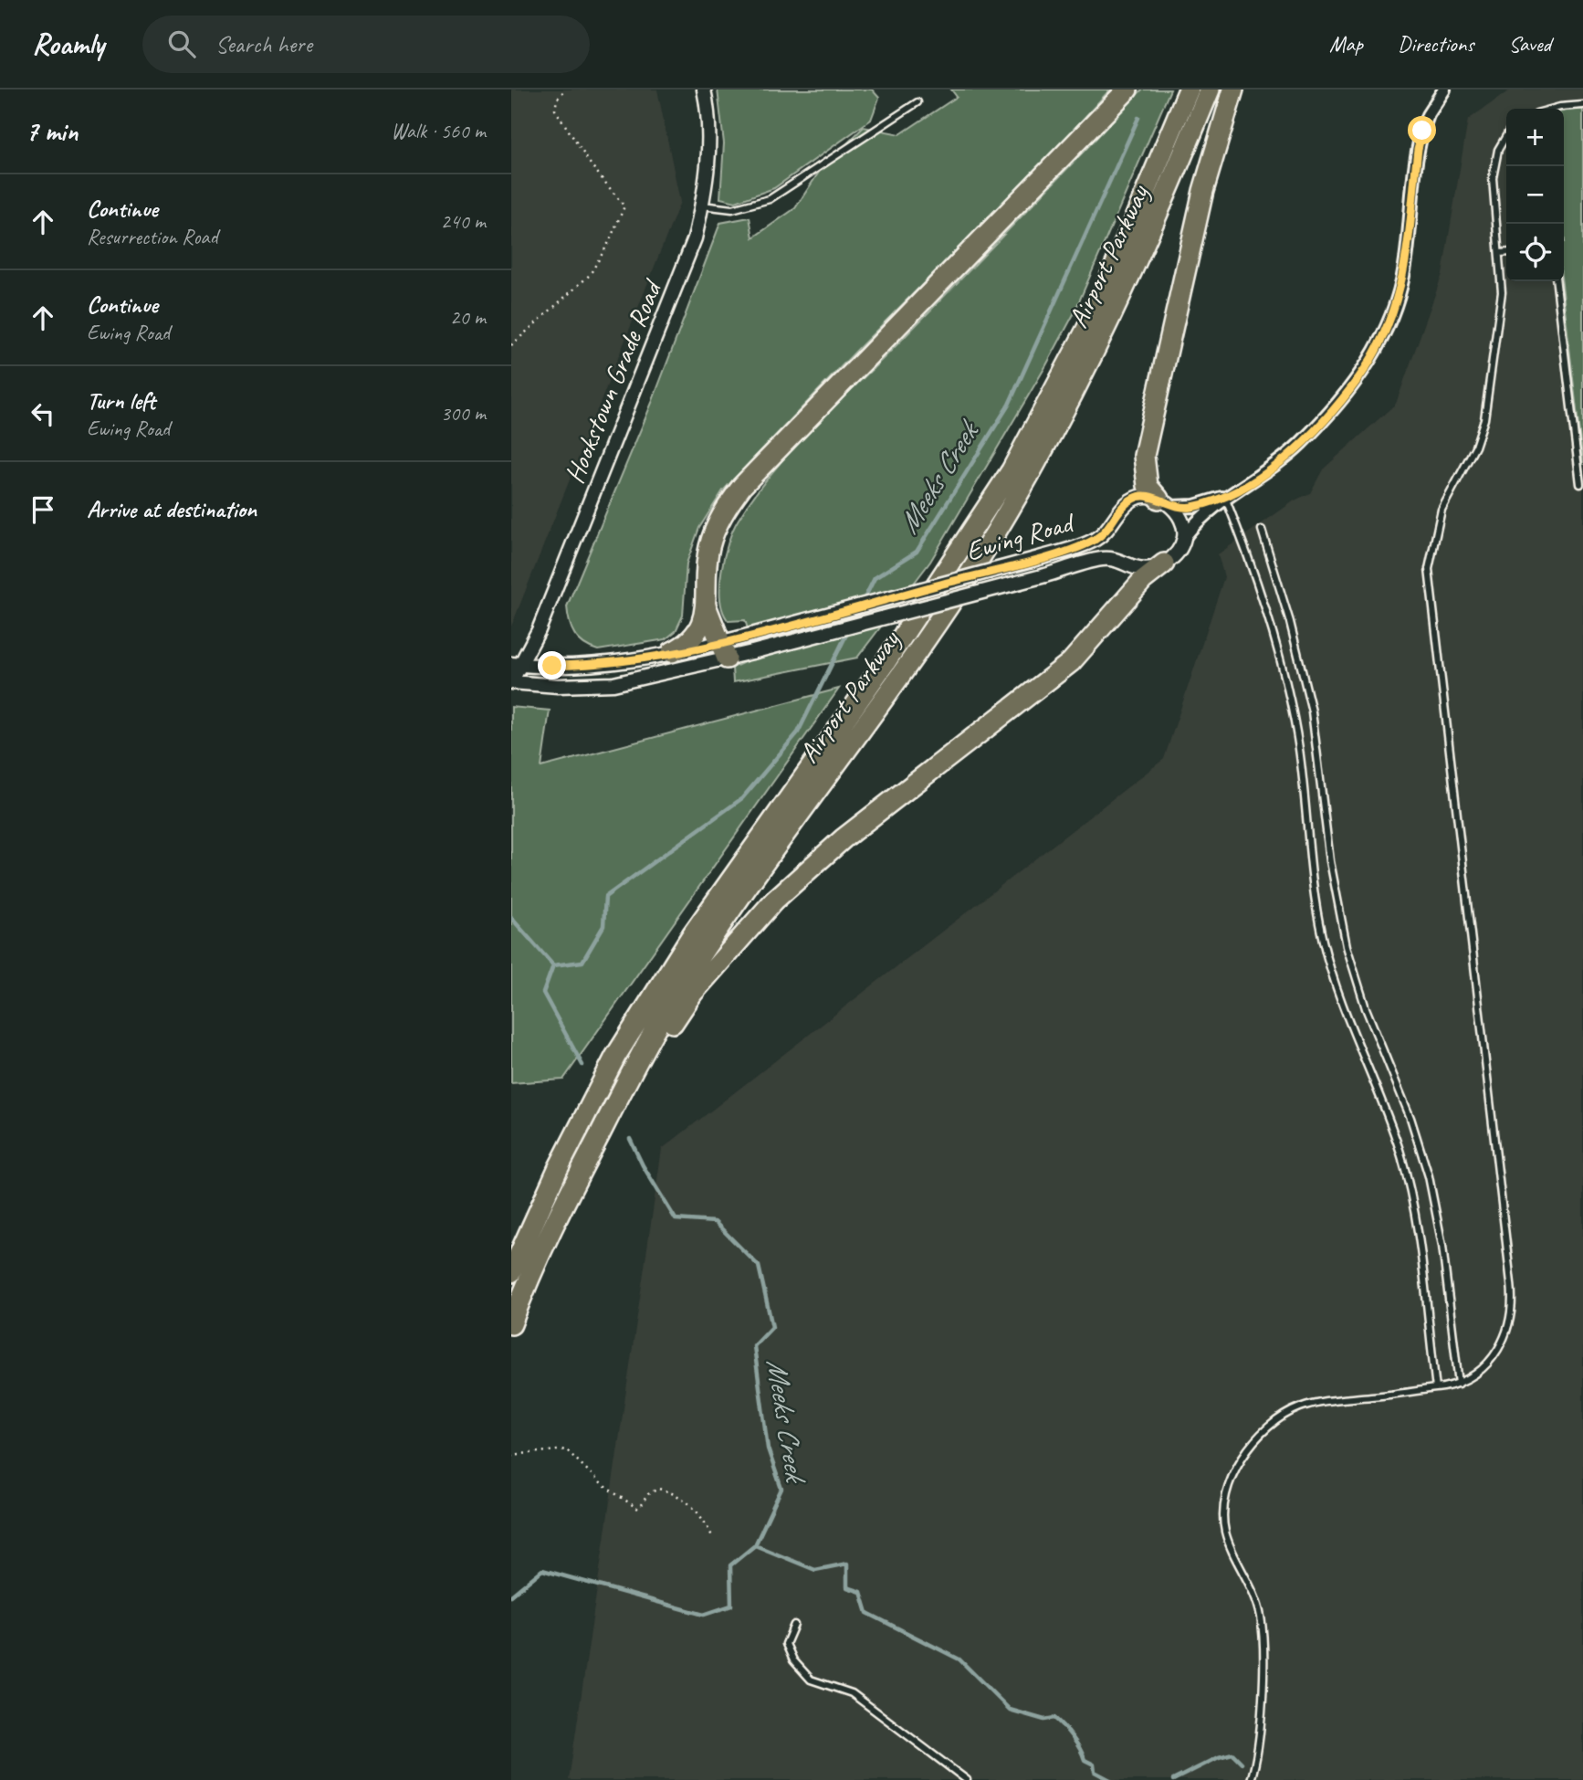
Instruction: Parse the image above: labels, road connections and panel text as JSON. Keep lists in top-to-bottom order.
{
  "streets": {
    "highway": ["Airport Parkway"],
    "street": ["Hookstown Grade Road", "Ewing Road"]
  },
  "crossings": [
    ["Hookstown Grade Road", "Ewing Road"]
  ],
  "water": ["Meeks Creek"],
  "page": {
    "header": "Roamly",
    "search": "Search here",
    "nav": ["Map", "Directions", "Saved"],
    "heading": ["7 min", "Walk · 560 m"],
    "map_buttons": ["+", "−"],
    "list": [
      ["Continue", "Resurrection Road", "240 m"],
      ["Continue", "Ewing Road", "20 m"],
      ["Turn left", "Ewing Road", "300 m"],
      "Arrive at destination"
    ]
  }
}
